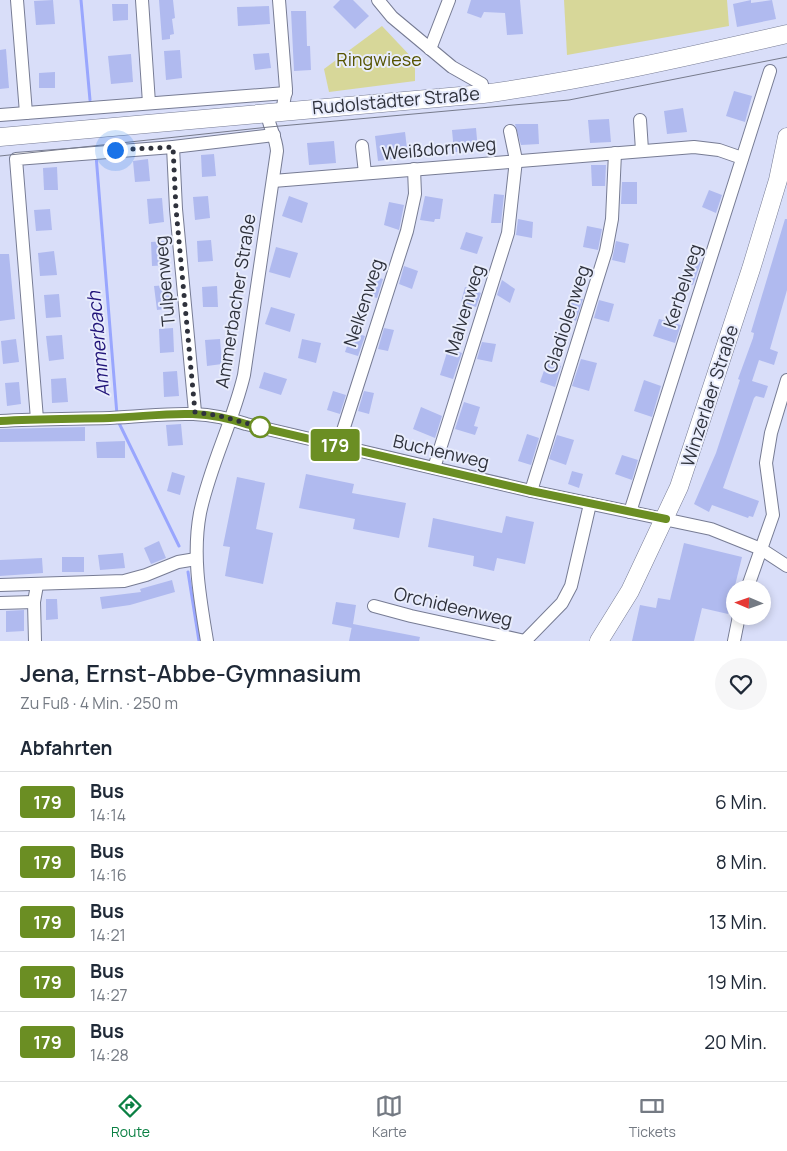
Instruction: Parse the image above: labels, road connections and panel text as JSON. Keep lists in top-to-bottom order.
{
  "streets": {
    "main road": ["Rudolstädter Straße", "Winzerlaer Straße"],
    "street": [
      "Weißdornweg",
      "Tulpenweg",
      "Kerbelweg",
      "Ammerbacher Straße",
      "Nelkenweg",
      "Malvenweg",
      "Gladiolenweg",
      "Buchenweg",
      "Orchideenweg"
    ]
  },
  "crossings": [
    ["Rudolstädter Straße", "Ammerbacher Straße"],
    ["Weißdornweg", "Kerbelweg"],
    ["Weißdornweg", "Ammerbacher Straße"],
    ["Weißdornweg", "Nelkenweg"],
    ["Weißdornweg", "Malvenweg"],
    ["Weißdornweg", "Gladiolenweg"],
    ["Tulpenweg", "Buchenweg"],
    ["Kerbelweg", "Buchenweg"],
    ["Ammerbacher Straße", "Buchenweg"],
    ["Nelkenweg", "Buchenweg"],
    ["Malvenweg", "Buchenweg"],
    ["Gladiolenweg", "Buchenweg"],
    ["Winzerlaer Straße", "Buchenweg"]
  ],
  "water": ["Ammerbach"],
  "parks": ["Ringwiese"],
  "lines": ["bus line 179"],
  "north": "left",
  "page": {
    "on_map": "179",
    "heading": [
      ["Jena, Ernst-Abbe-Gymnasium", "Zu Fuß · 4 Min. · 250 m"],
      "Abfahrten"
    ],
    "list": [
      {
        "mark": "179",
        "name": "Bus",
        "note": "14:14",
        "value": "6 Min."
      },
      {
        "mark": "179",
        "name": "Bus",
        "note": "14:16",
        "value": "8 Min."
      },
      {
        "mark": "179",
        "name": "Bus",
        "note": "14:21",
        "value": "13 Min."
      },
      {
        "mark": "179",
        "name": "Bus",
        "note": "14:27",
        "value": "19 Min."
      },
      {
        "mark": "179",
        "name": "Bus",
        "note": "14:28",
        "value": "20 Min."
      }
    ],
    "tabs": ["Route", "Karte", "Tickets"]
  }
}
